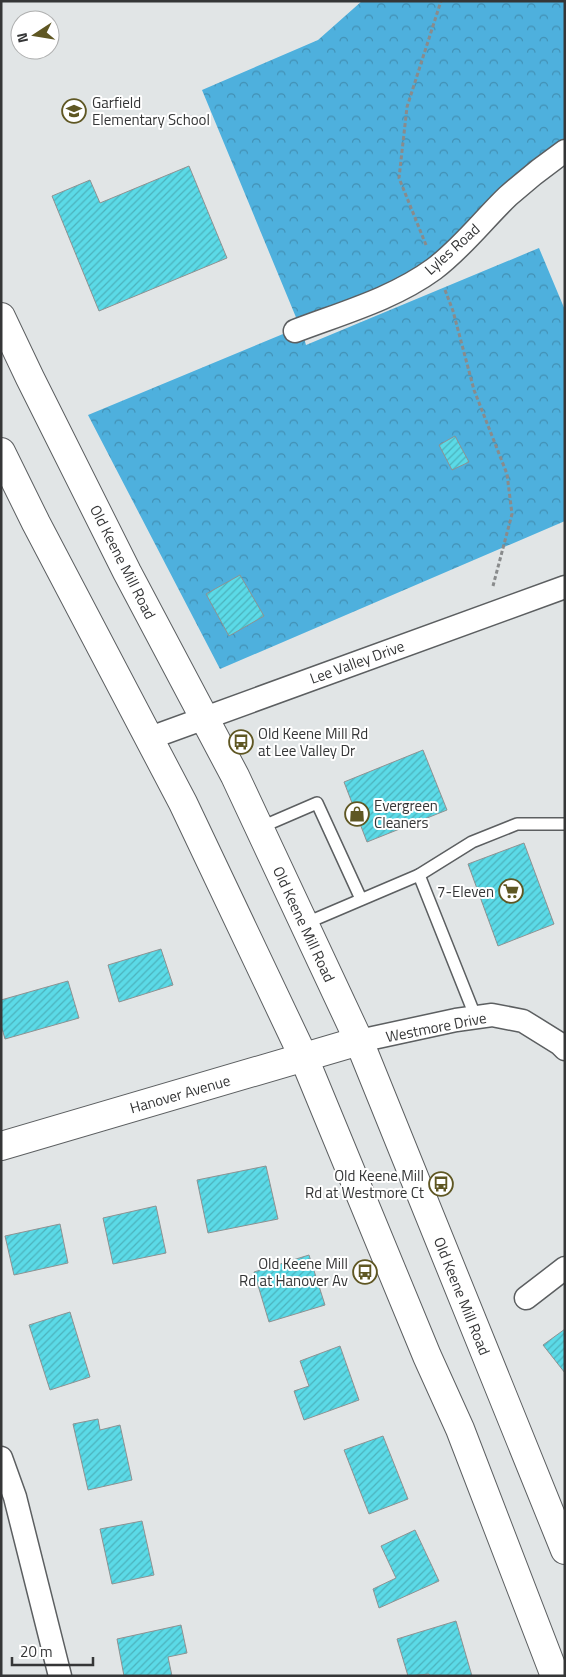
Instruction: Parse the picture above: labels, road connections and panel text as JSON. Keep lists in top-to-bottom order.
{
  "streets": {
    "main road": ["Old Keene Mill Road", "Hanover Avenue"],
    "street": ["Lyles Road", "Lee Valley Drive", "Westmore Drive"]
  },
  "crossings": [
    ["Old Keene Mill Road", "Lee Valley Drive"],
    ["Old Keene Mill Road", "Westmore Drive"],
    ["Old Keene Mill Road", "Hanover Avenue"],
    ["Westmore Drive", "Hanover Avenue"]
  ],
  "places": {
    "school or university": ["Garfield Elementary School"],
    "bus stop": ["Old Keene Mill Rd at Lee Valley Dr", "Old Keene Mill Rd at Westmore Ct", "Old Keene Mill Rd at Hanover Av"],
    "shop": ["Evergreen Cleaners"],
    "supermarket": ["7-Eleven"]
  },
  "scale_bar": "20 m",
  "north": "left"
}
